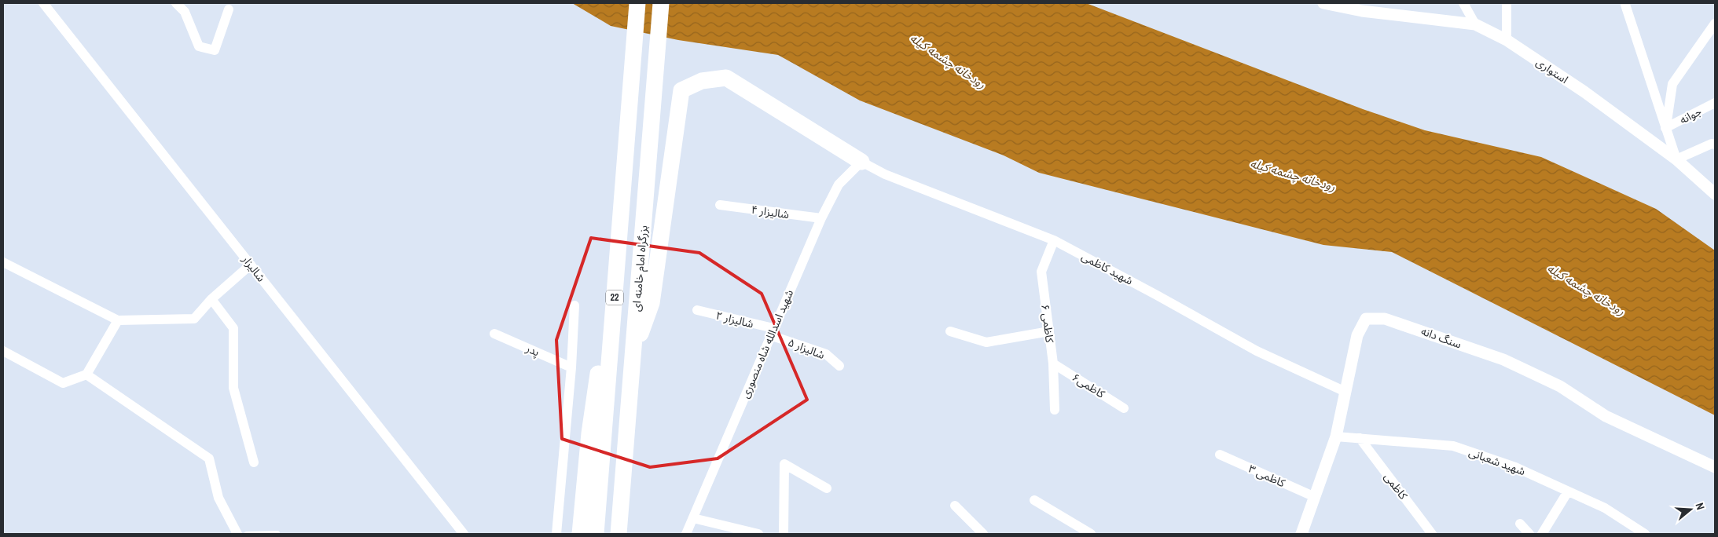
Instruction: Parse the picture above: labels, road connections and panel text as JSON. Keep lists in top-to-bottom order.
{
  "streets": {
    "highway": ["بزرگراه امام خامنه ای", "22"],
    "street": [
      "استواری",
      "جوانه",
      "شالیزار ۴",
      "شالیزار",
      "شهید کاظمی",
      "شالیزار ۲",
      "کاظمی ۶",
      "سنگ دانه",
      "شهید اسدالله شاه منصوری",
      "شالیزار ۵",
      "پدر",
      "کاظمی۶",
      "شهید شعبانی",
      "کاظمی ۳",
      "کاظمی"
    ]
  },
  "crossings": [
    ["شالیزار ۴", "شهید اسدالله شاه منصوری"],
    ["شهید کاظمی", "کاظمی ۶"],
    ["شهید کاظمی", "سنگ دانه"],
    ["شهید کاظمی", "شهید اسدالله شاه منصوری"],
    ["شالیزار ۲", "شهید اسدالله شاه منصوری"],
    ["شالیزار ۲", "شالیزار ۵"],
    ["کاظمی ۶", "کاظمی۶"],
    ["سنگ دانه", "شهید شعبانی"],
    ["سنگ دانه", "کاظمی ۳"],
    ["شهید اسدالله شاه منصوری", "شالیزار ۵"],
    ["شهید شعبانی", "کاظمی"]
  ],
  "water": ["رودخانه چشمه کیله"],
  "north": "right"
}
